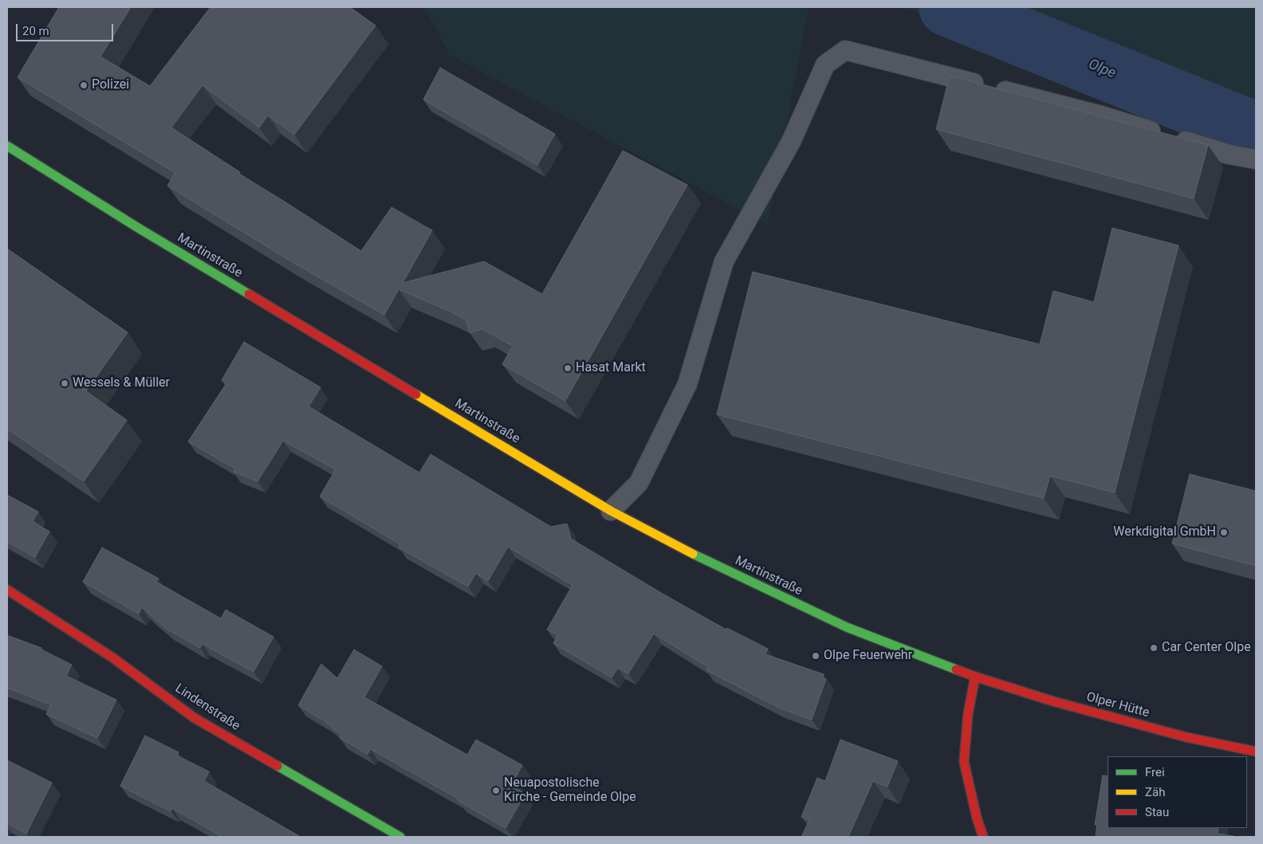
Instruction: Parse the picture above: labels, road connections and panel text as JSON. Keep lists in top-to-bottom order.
{
  "streets": {
    "street": ["Martinstraße", "Olper Hütte", "Lindenstraße"]
  },
  "crossings": [
    ["Martinstraße", "Olper Hütte"]
  ],
  "water": ["Olpe"],
  "places": [
    "Polizei",
    "Hasat Markt",
    "Wessels & Müller",
    "Werkdigital GmbH",
    "Car Center Olpe",
    "Olpe Feuerwehr",
    "Neuapostolische Kirche - Gemeinde Olpe"
  ],
  "legend": ["Frei", "Zäh", "Stau"],
  "scale_bar": "20 m"
}
